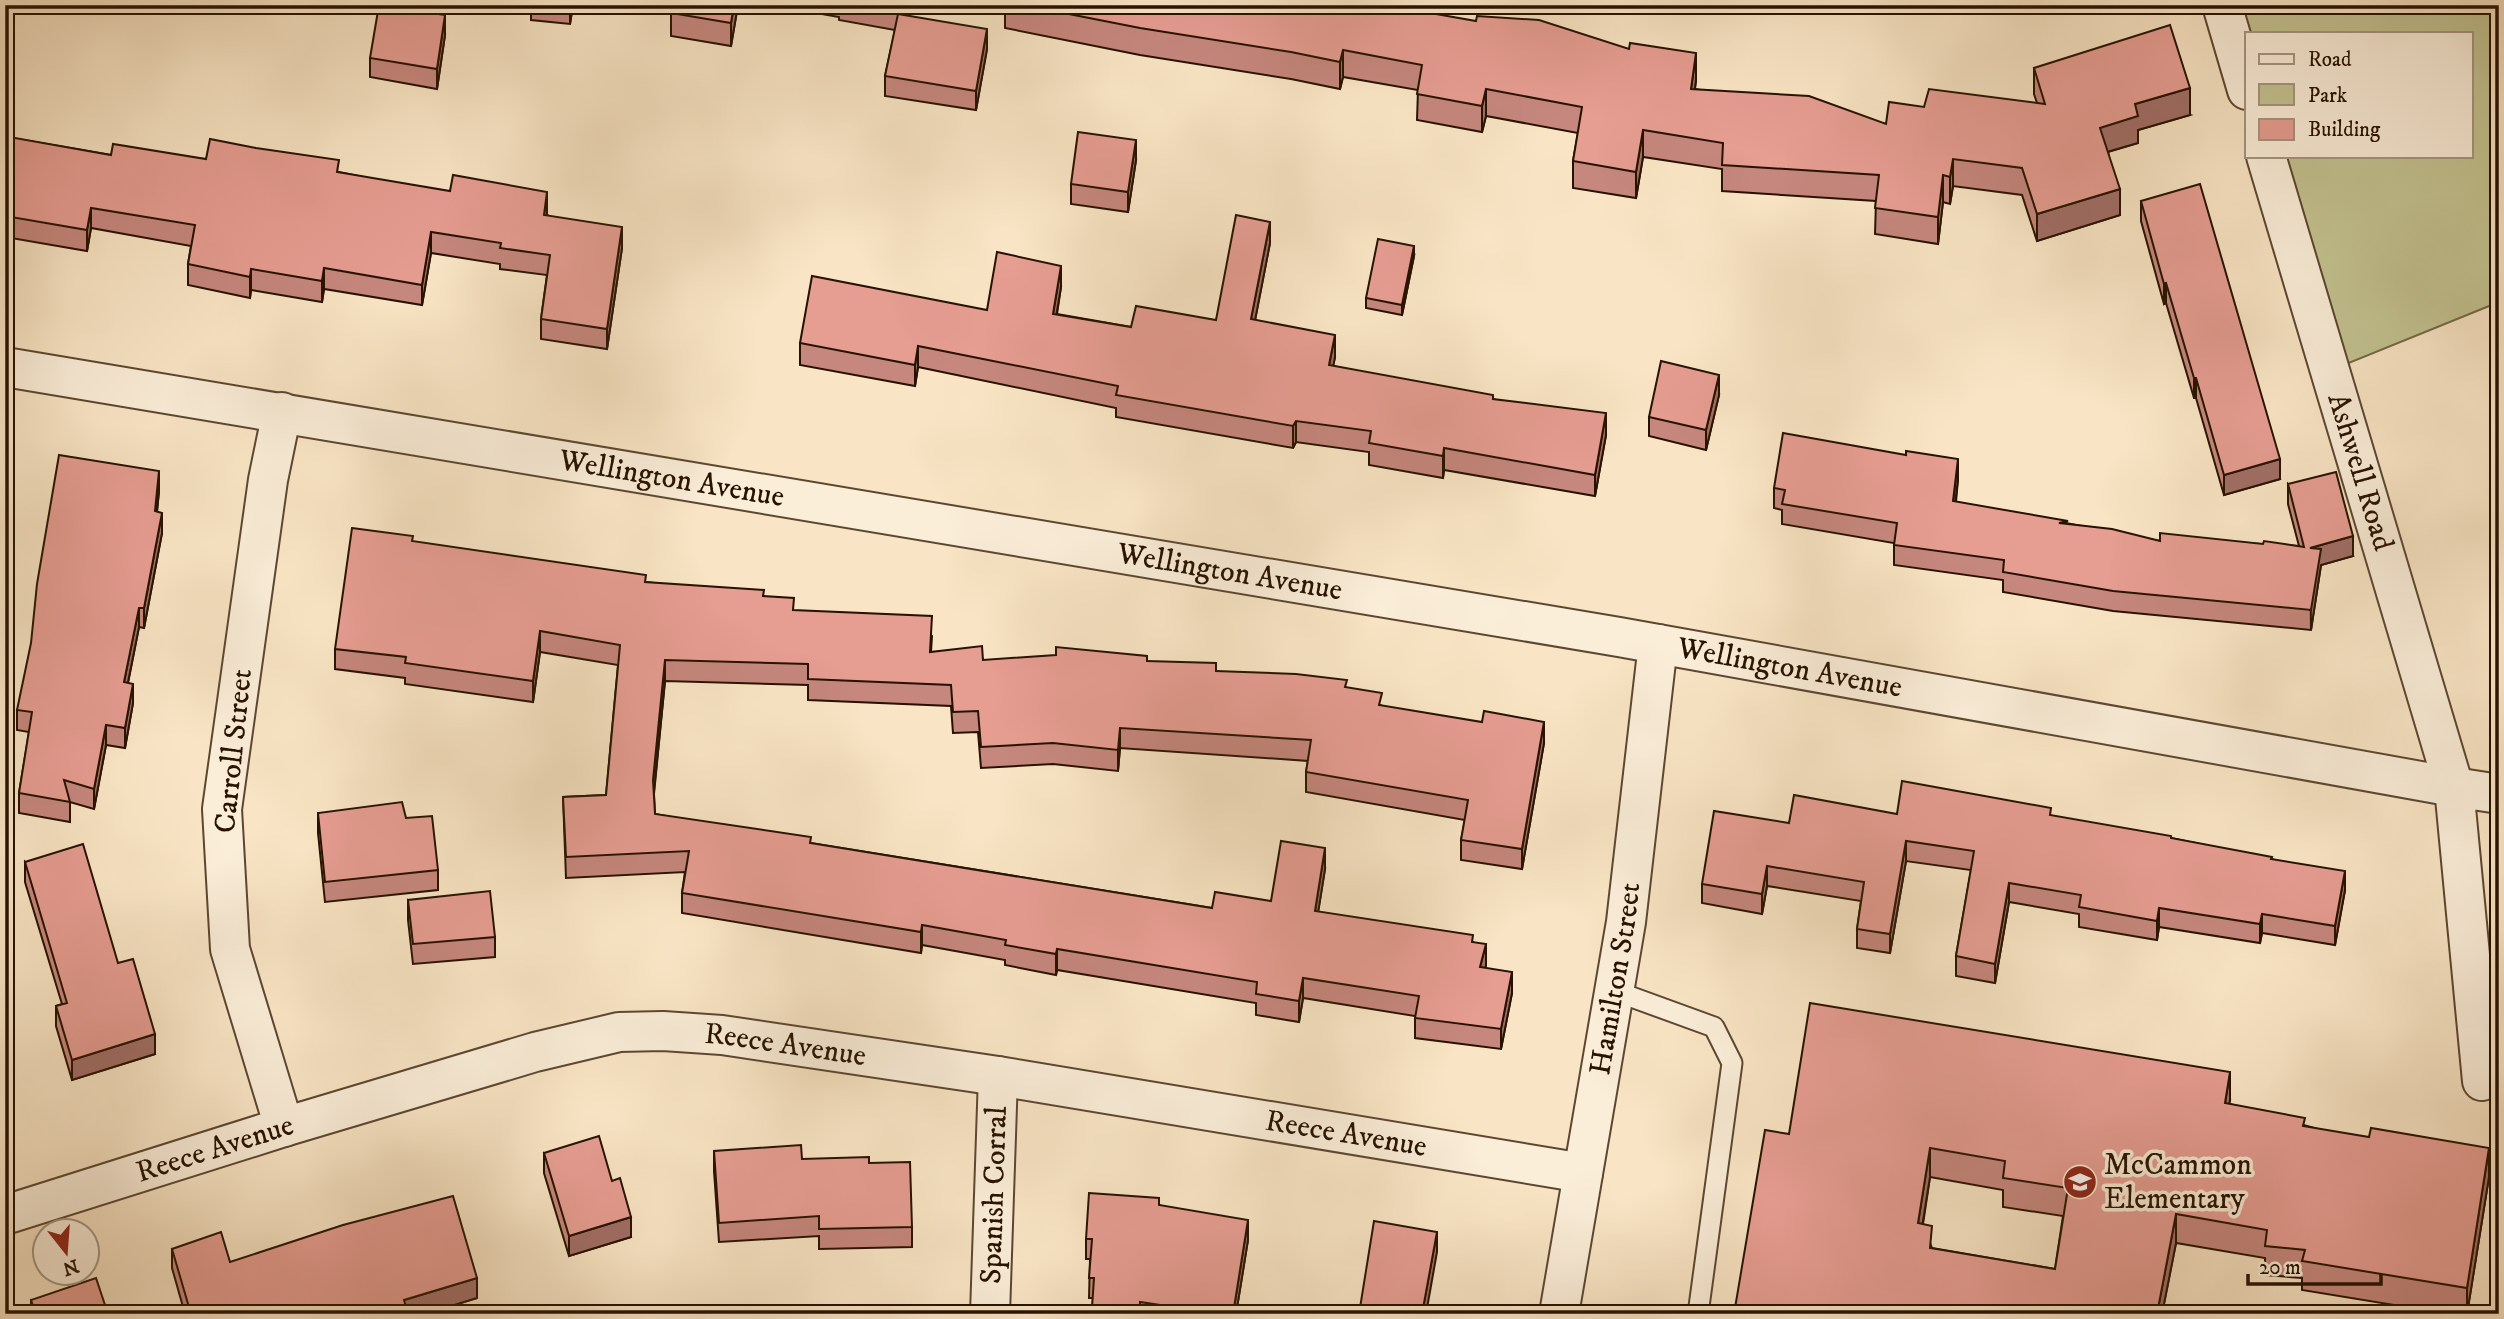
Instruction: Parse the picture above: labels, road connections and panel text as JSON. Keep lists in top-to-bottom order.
{
  "streets": {
    "street": [
      "Ashwell Road",
      "Wellington Avenue",
      "Carroll Street",
      "Hamilton Street",
      "Reece Avenue",
      "Spanish Corral"
    ]
  },
  "crossings": [
    ["Ashwell Road", "Wellington Avenue"],
    ["Wellington Avenue", "Carroll Street"],
    ["Wellington Avenue", "Hamilton Street"],
    ["Carroll Street", "Reece Avenue"],
    ["Hamilton Street", "Reece Avenue"],
    ["Reece Avenue", "Spanish Corral"]
  ],
  "places": {
    "school or university": ["McCammon Elementary"]
  },
  "legend": ["Road", "Park", "Building"],
  "scale_bar": "20 m",
  "north": "bottom"
}
